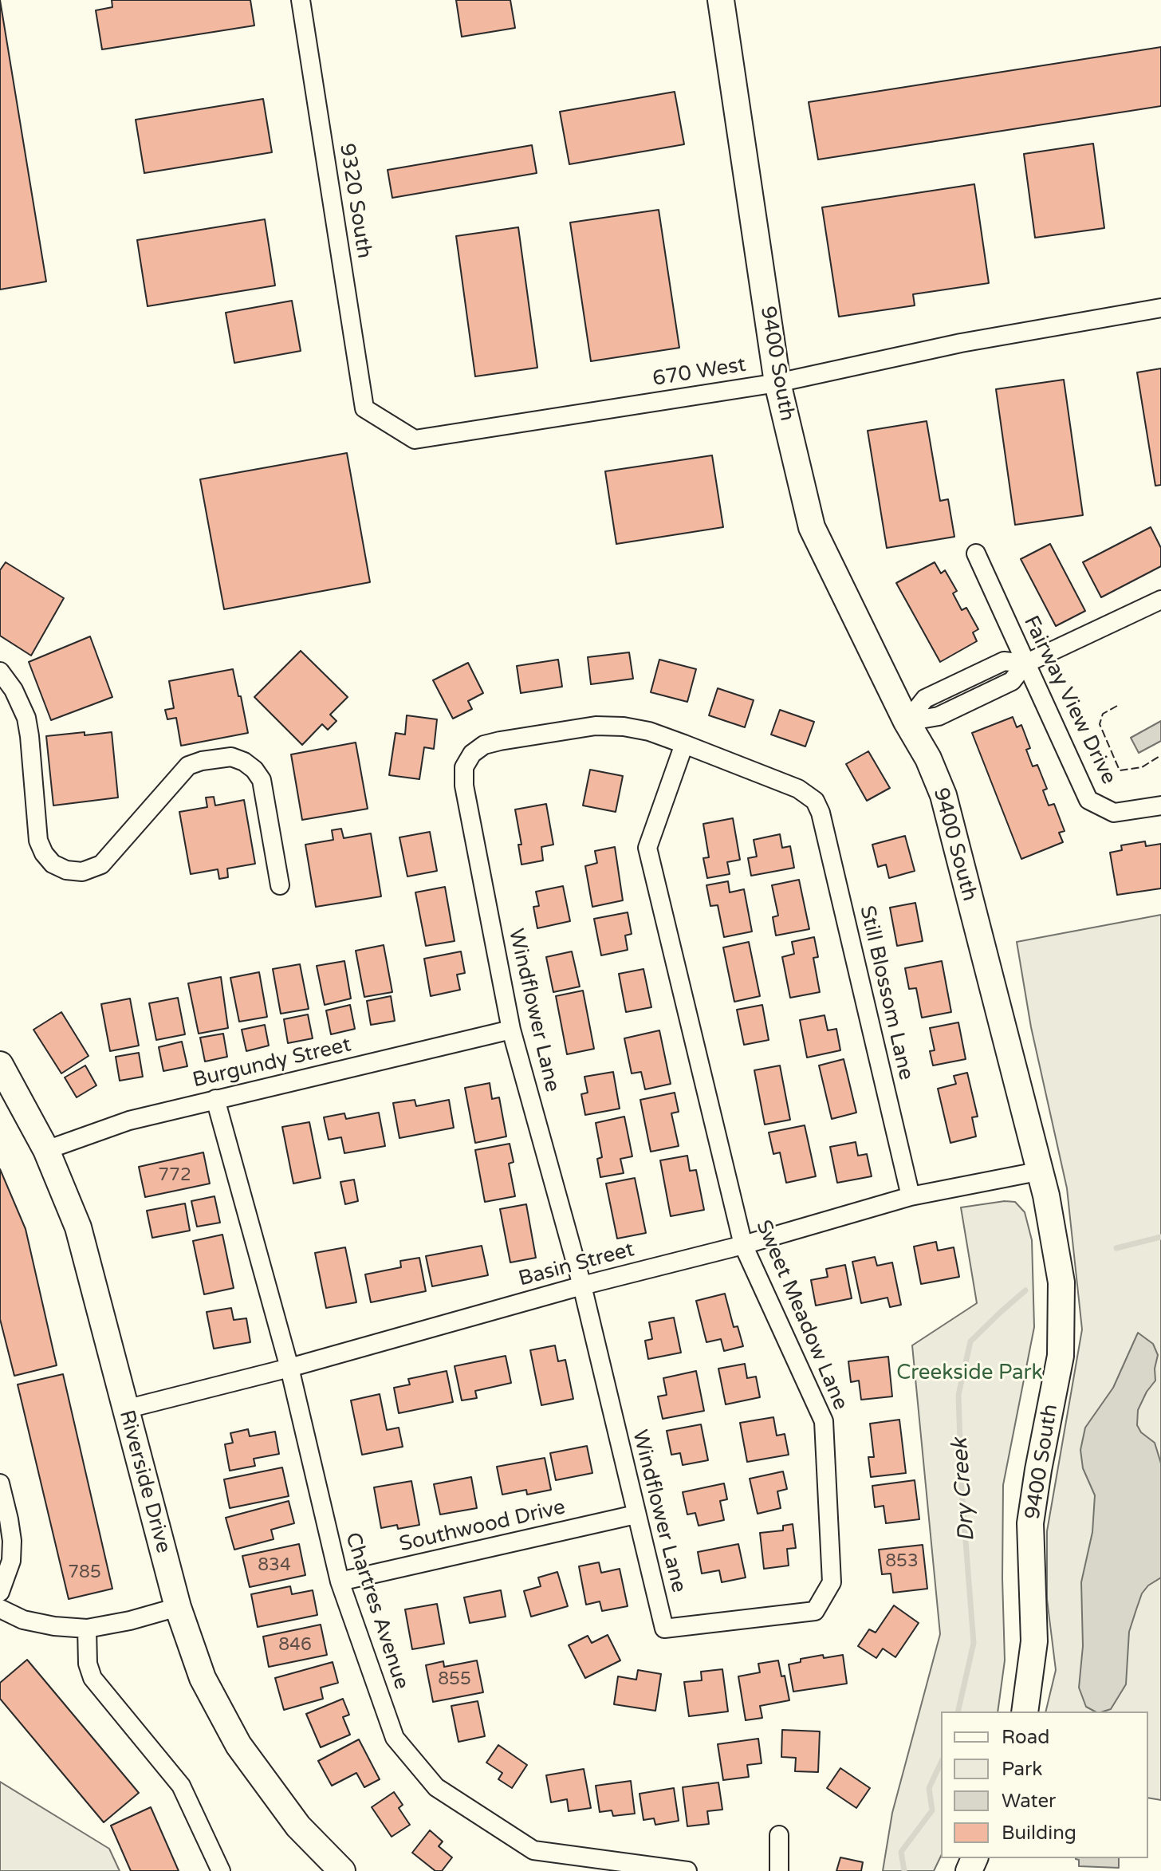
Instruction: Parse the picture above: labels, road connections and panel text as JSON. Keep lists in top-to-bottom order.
{
  "streets": {
    "street": [
      "9320 South",
      "9400 South",
      "670 West",
      "Fairway View Drive",
      "Still Blossom Lane",
      "Windflower Lane",
      "Burgundy Street",
      "Basin Street",
      "Sweet Meadow Lane",
      "Riverside Drive",
      "Southwood Drive",
      "Chartres Avenue"
    ]
  },
  "crossings": [
    ["9320 South", "670 West"],
    ["9400 South", "670 West"],
    ["9400 South", "Basin Street"],
    ["Still Blossom Lane", "Windflower Lane"],
    ["Still Blossom Lane", "Basin Street"],
    ["Windflower Lane", "Burgundy Street"],
    ["Windflower Lane", "Basin Street"],
    ["Windflower Lane", "Sweet Meadow Lane"],
    ["Windflower Lane", "Southwood Drive"],
    ["Burgundy Street", "Riverside Drive"],
    ["Burgundy Street", "Chartres Avenue"],
    ["Basin Street", "Sweet Meadow Lane"],
    ["Basin Street", "Riverside Drive"],
    ["Basin Street", "Chartres Avenue"],
    ["Southwood Drive", "Chartres Avenue"]
  ],
  "water": ["Dry Creek"],
  "parks": ["Creekside Park"],
  "house_numbers": [
    "772",
    "853",
    "834",
    "785",
    "846",
    "855"
  ],
  "legend": [
    "Road",
    "Park",
    "Water",
    "Building"
  ]
}
